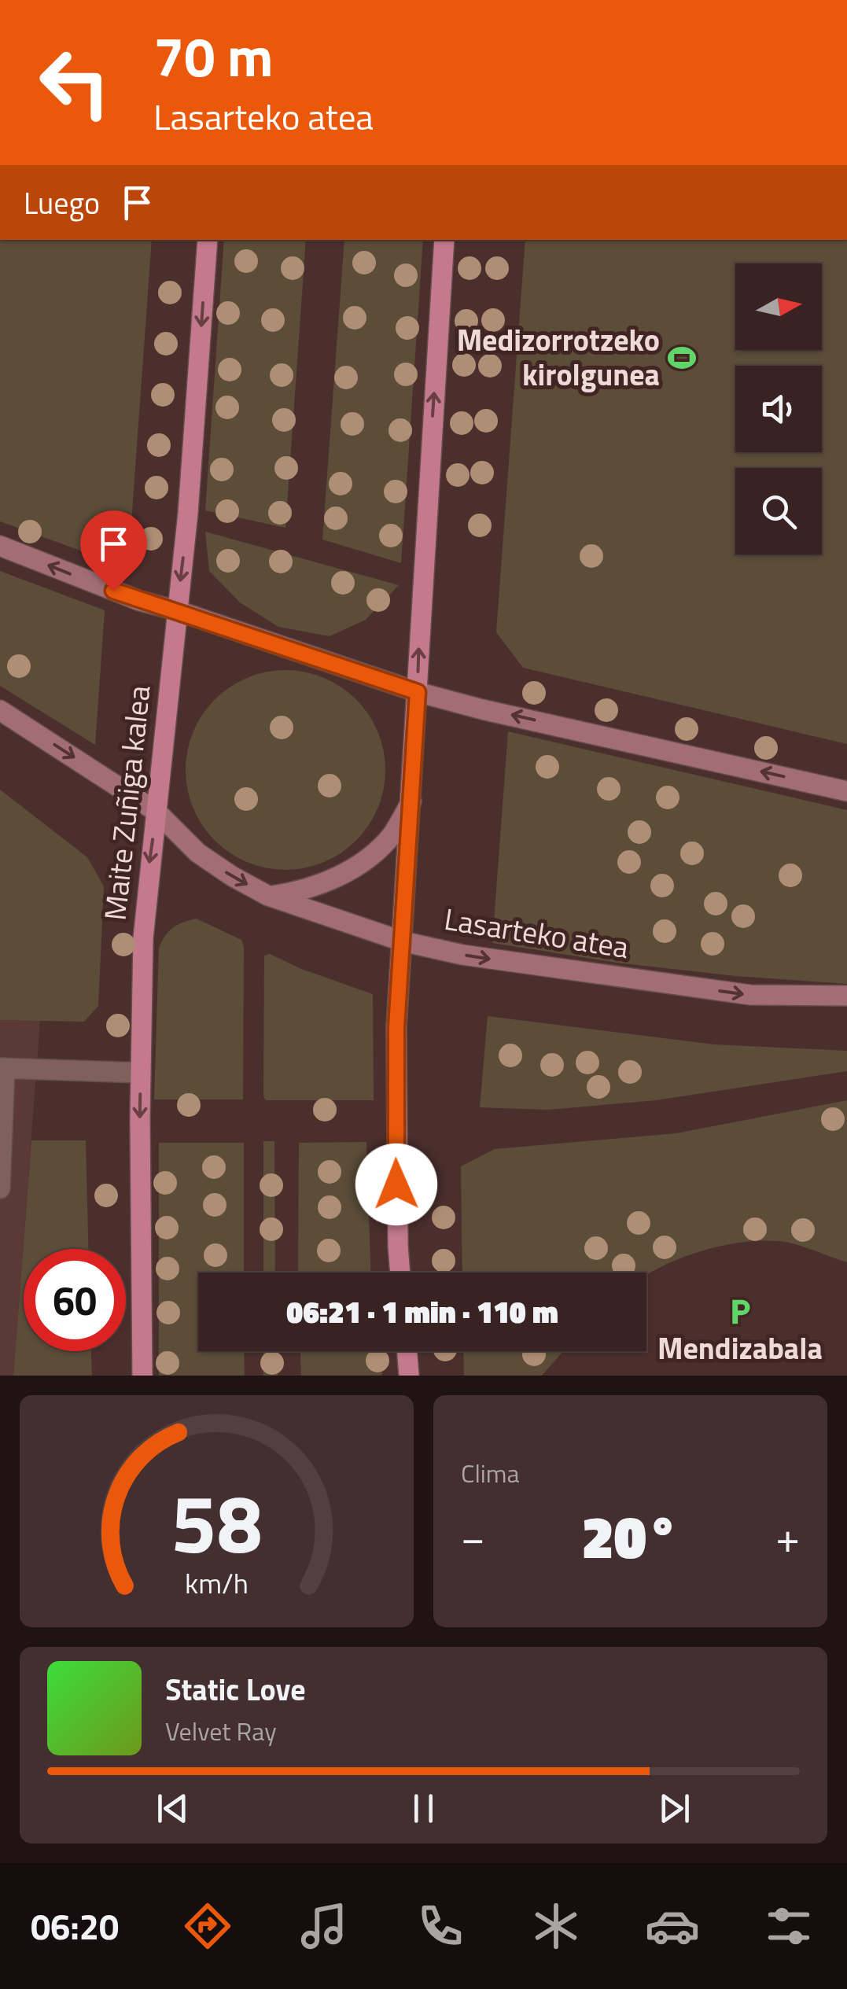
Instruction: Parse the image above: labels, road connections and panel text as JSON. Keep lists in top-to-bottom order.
{
  "streets": {
    "main road": ["Maite Zuñiga kalea"],
    "street": ["Lasarteko atea"]
  },
  "crossings": [
    ["Maite Zuñiga kalea", "Lasarteko atea"]
  ],
  "one_way": ["Maite Zuñiga kalea", "Lasarteko atea"],
  "places": {
    "sports": ["Medizorrotzeko kirolgunea"],
    "parking": ["Mendizabala"]
  },
  "north": "right",
  "page": {
    "turn": ["70 m", "Lasarteko atea"],
    "then": "Luego",
    "limit": "60",
    "trip": "06:21 · 1 min · 110 m",
    "tile": "Clima",
    "heat": ["−", "20°", "+"],
    "song": ["Static Love", "Velvet Ray"],
    "tabs": "06:20",
    "gauge": ["58", "km/h"]
  }
}
